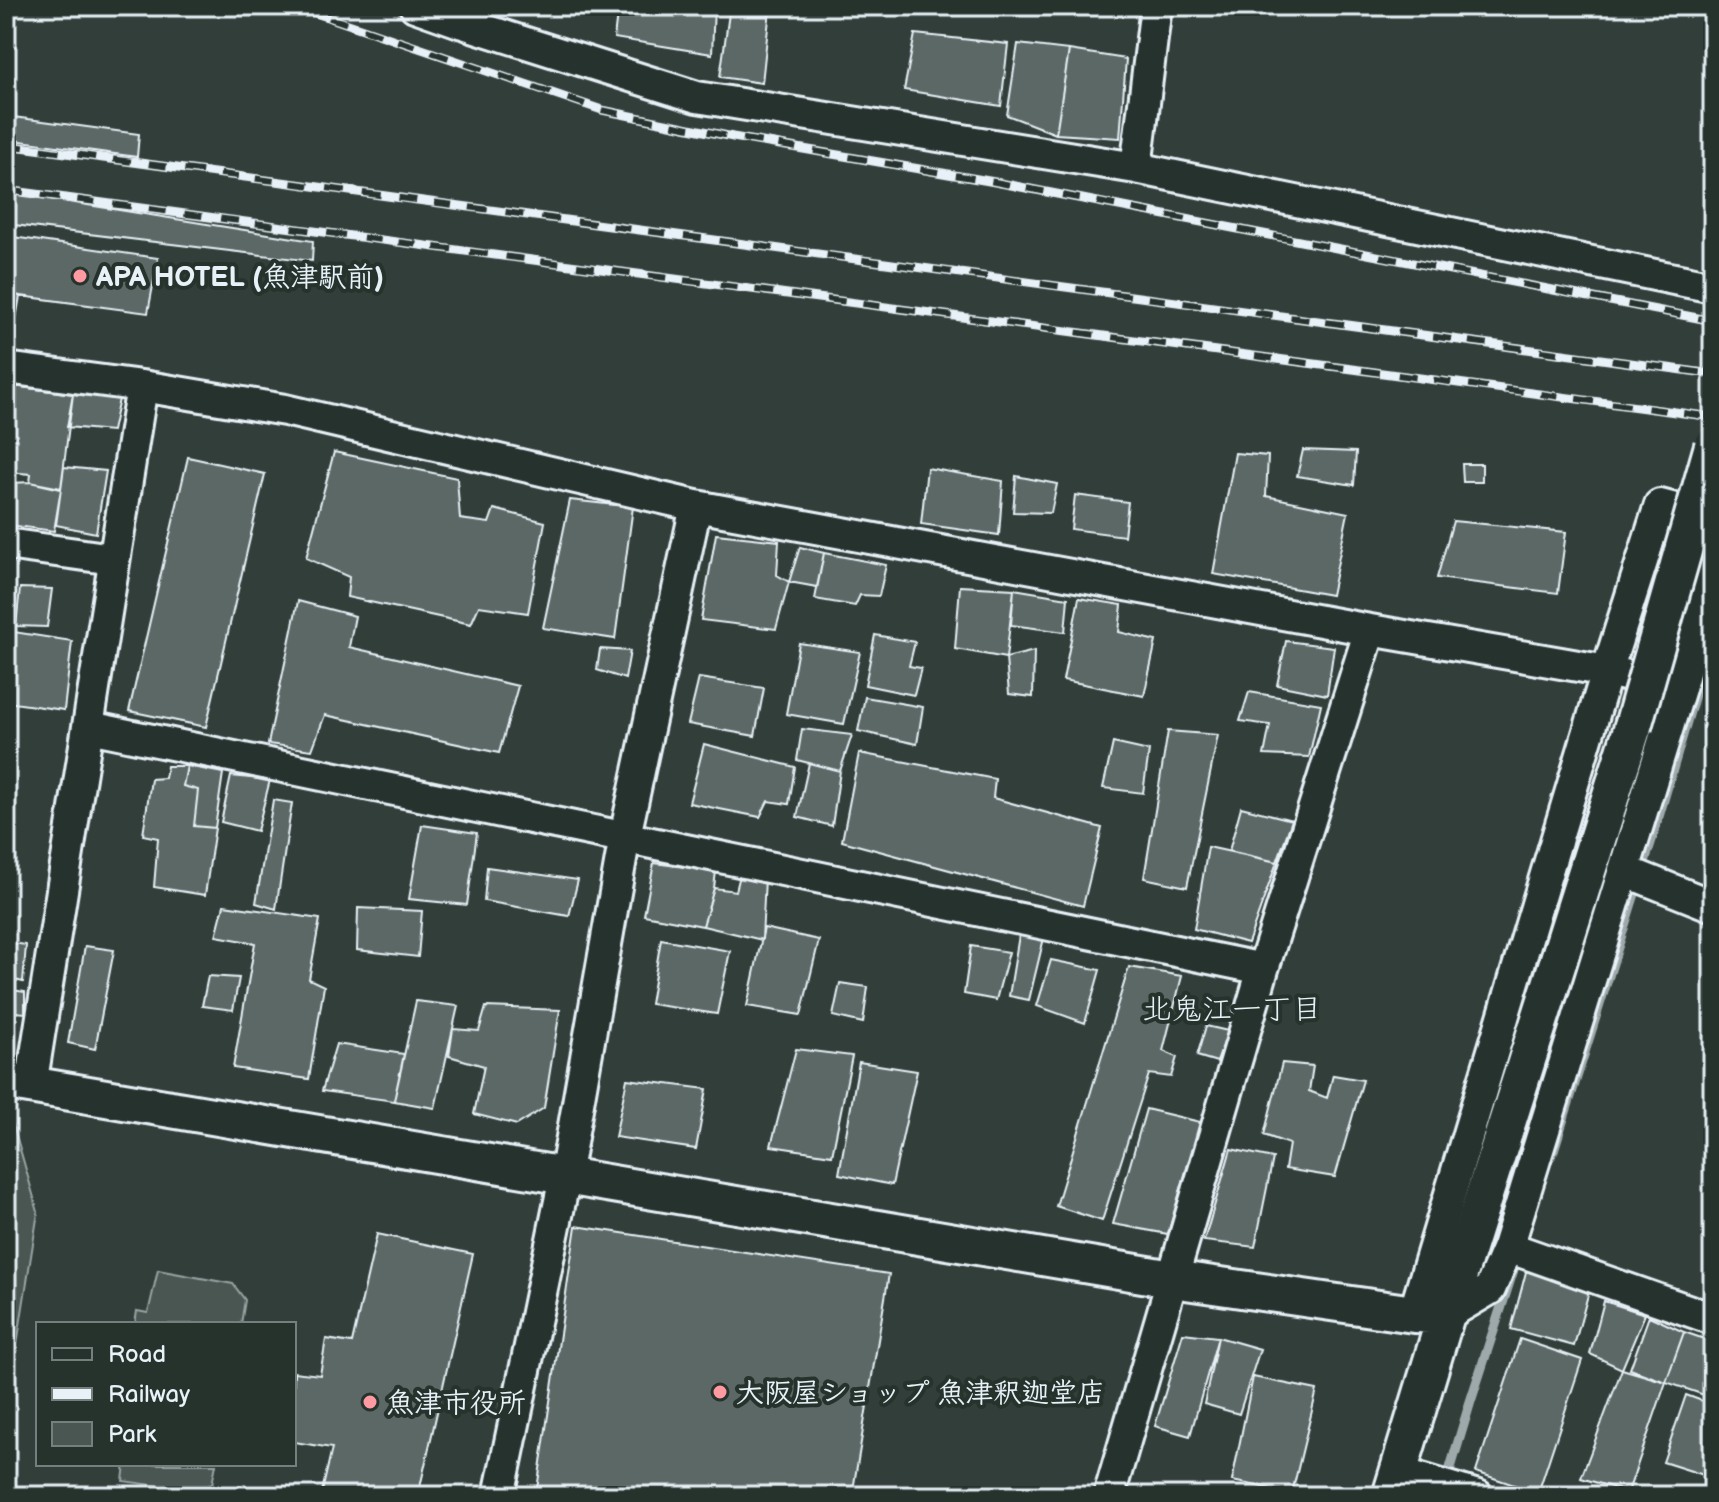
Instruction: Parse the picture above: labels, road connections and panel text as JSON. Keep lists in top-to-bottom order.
{
  "districts": ["北鬼江一丁目"],
  "places": ["APA HOTEL (魚津駅前)", "大阪屋ショップ 魚津釈迦堂店", "魚津市役所"],
  "legend": ["Road", "Railway", "Park"]
}
